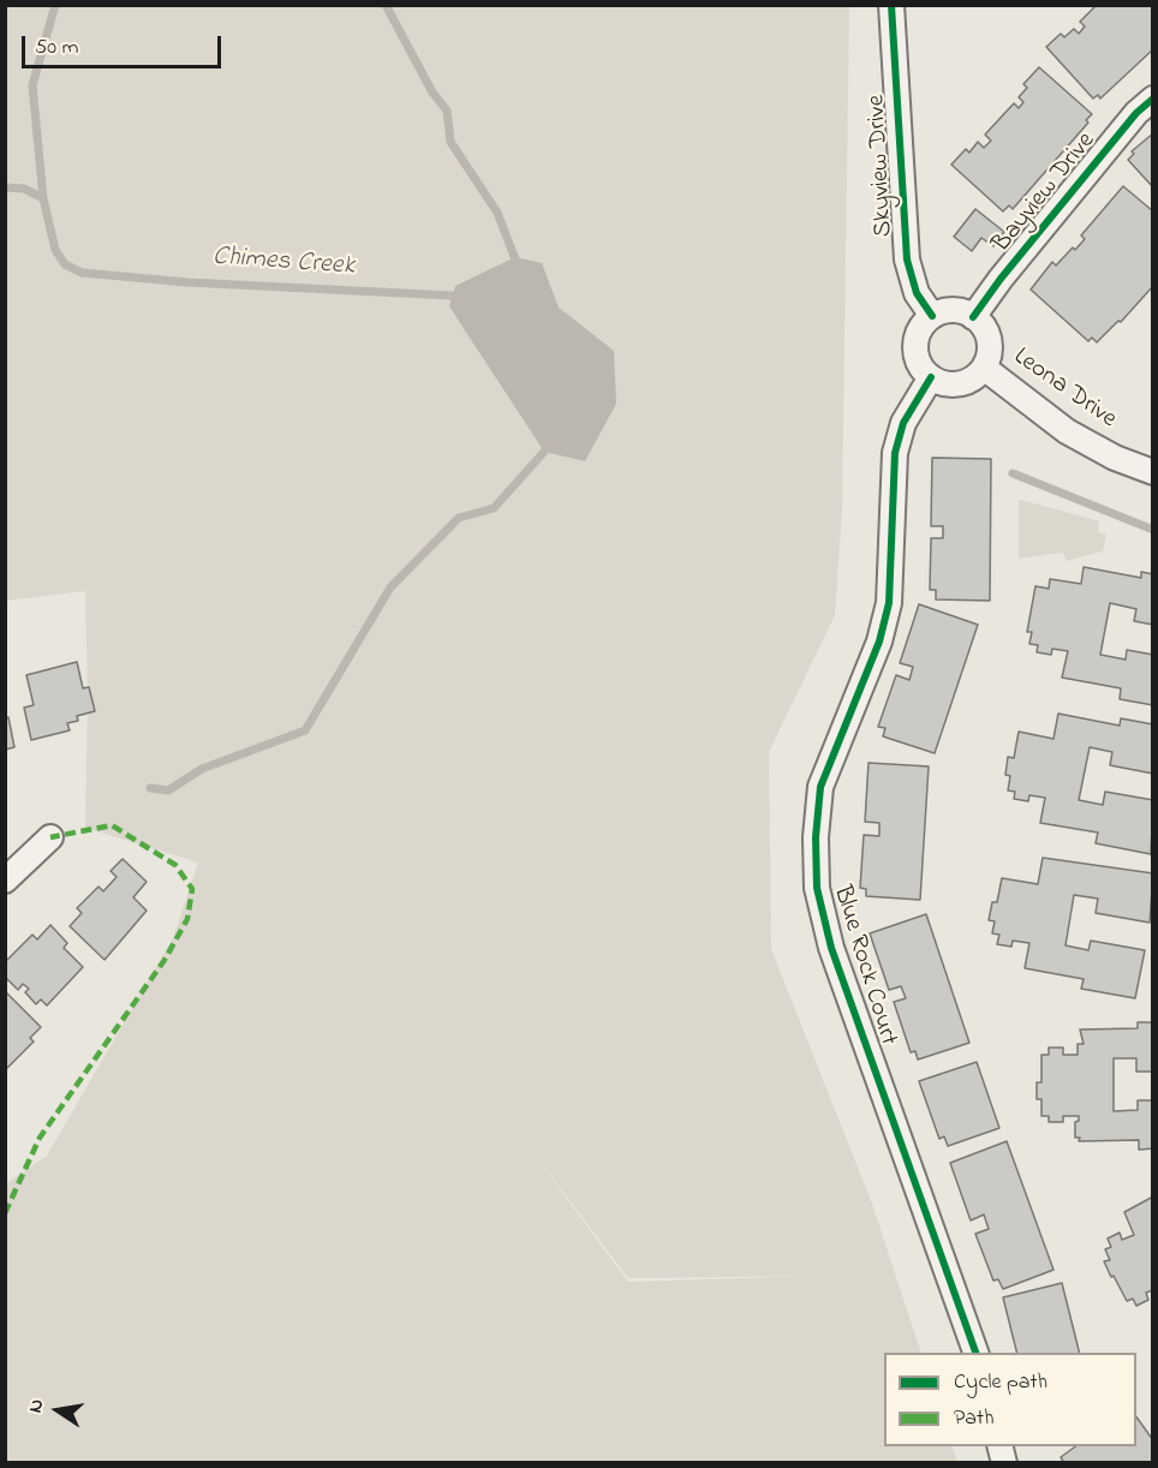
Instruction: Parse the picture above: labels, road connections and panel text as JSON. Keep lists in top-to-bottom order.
{
  "streets": {
    "street": [
      "Skyview Drive",
      "Bayview Drive",
      "Leona Drive",
      "Blue Rock Court"
    ]
  },
  "crossings": [
    ["Skyview Drive", "Bayview Drive"],
    ["Skyview Drive", "Leona Drive"],
    ["Skyview Drive", "Blue Rock Court"],
    ["Bayview Drive", "Leona Drive"],
    ["Bayview Drive", "Blue Rock Court"],
    ["Leona Drive", "Blue Rock Court"]
  ],
  "water": ["Chimes Creek"],
  "legend": ["Cycle path", "Path"],
  "scale_bar": "50 m",
  "north": "left"
}
